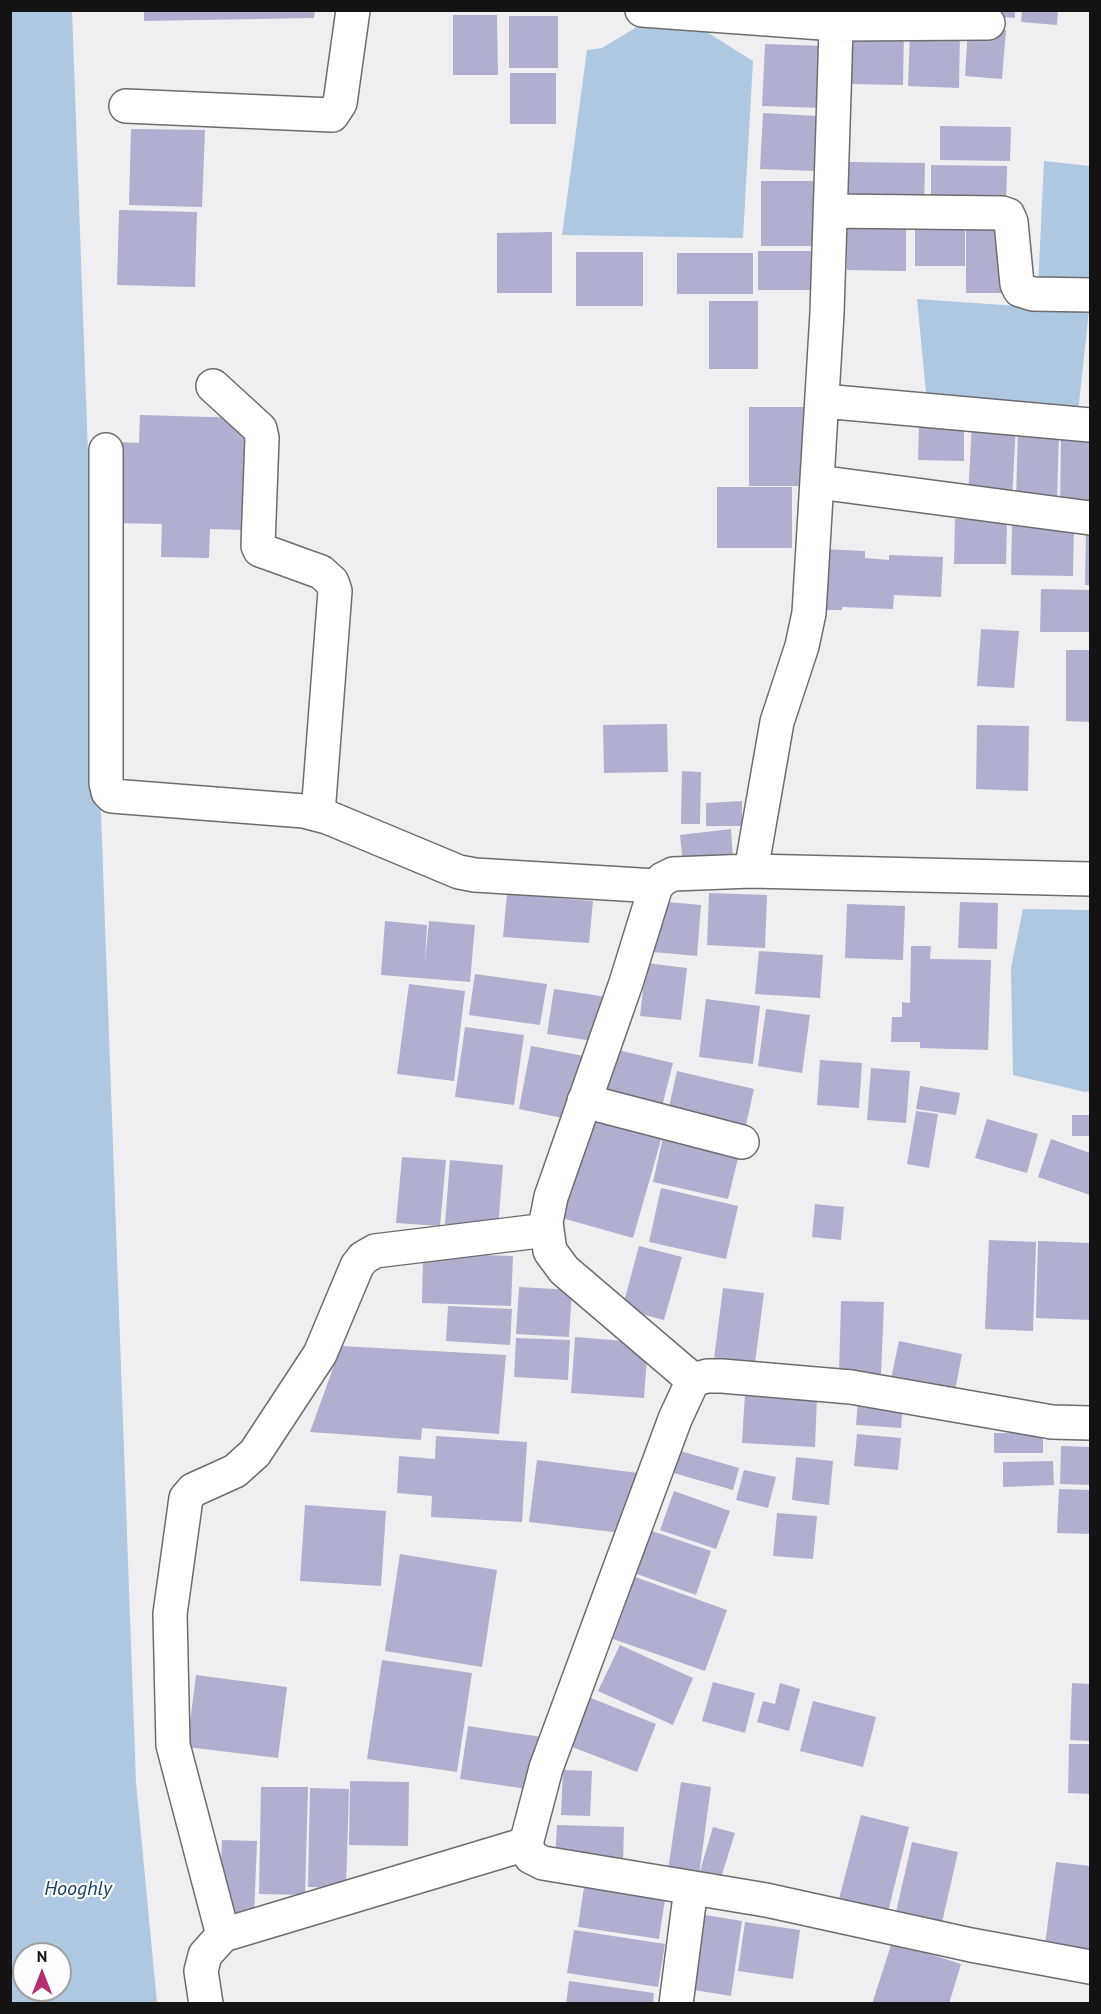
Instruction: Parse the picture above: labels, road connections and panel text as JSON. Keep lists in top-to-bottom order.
{
  "water": ["Hooghly"],
  "north": "top"
}
